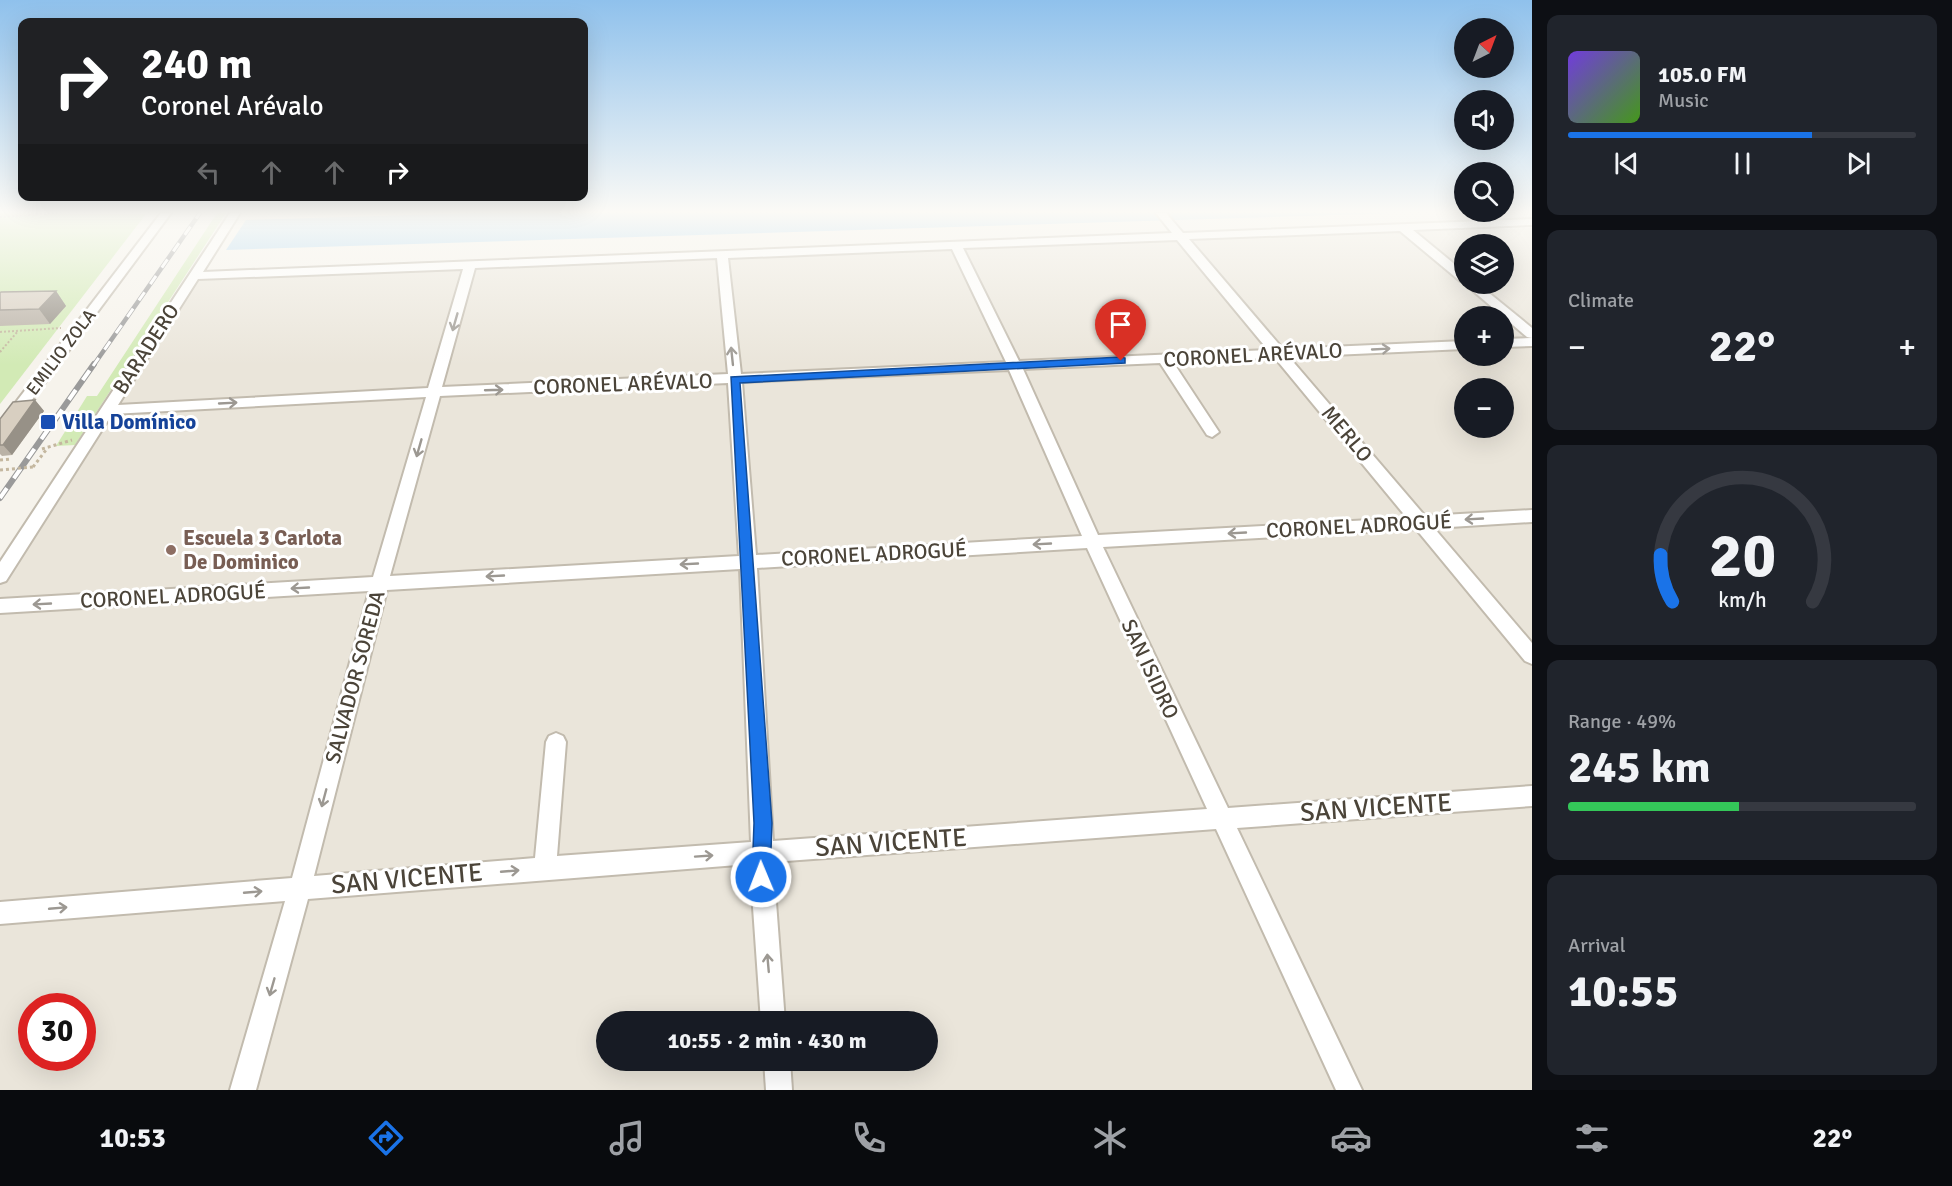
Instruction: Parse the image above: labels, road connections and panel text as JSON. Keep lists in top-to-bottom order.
{
  "streets": {
    "street": [
      "BARADERO",
      "EMILIO ZOLA",
      "CORONEL ARÉVALO",
      "MERLO",
      "CORONEL ADROGUÉ",
      "SAN ISIDRO",
      "SALVADOR SOREDA",
      "SAN VICENTE"
    ]
  },
  "crossings": [
    ["BARADERO", "CORONEL ARÉVALO"],
    ["CORONEL ARÉVALO", "MERLO"],
    ["CORONEL ARÉVALO", "SAN ISIDRO"],
    ["CORONEL ARÉVALO", "SALVADOR SOREDA"],
    ["MERLO", "CORONEL ADROGUÉ"],
    ["CORONEL ADROGUÉ", "SAN ISIDRO"],
    ["CORONEL ADROGUÉ", "SALVADOR SOREDA"],
    ["SAN ISIDRO", "SAN VICENTE"],
    ["SALVADOR SOREDA", "SAN VICENTE"]
  ],
  "one_way": ["CORONEL ADROGUÉ", "SALVADOR SOREDA", "SAN VICENTE"],
  "places": {
    "transit": ["Villa Domínico"],
    "other": ["Escuela 3 Carlota De Dominico"]
  },
  "north": "top right",
  "page": {
    "map_buttons": ["+", "−"],
    "turn": ["240 m", "Coronel Arévalo"],
    "song": ["105.0 FM", "Music"],
    "tile": [
      "Climate",
      ["Range · 49%", "245 km"],
      ["Arrival", "10:55"]
    ],
    "heat": ["−", "22°", "+"],
    "limit": "30",
    "trip": "10:55 · 2 min · 430 m",
    "tabs": ["10:53", "22°"],
    "gauge": ["20", "km/h"]
  }
}
